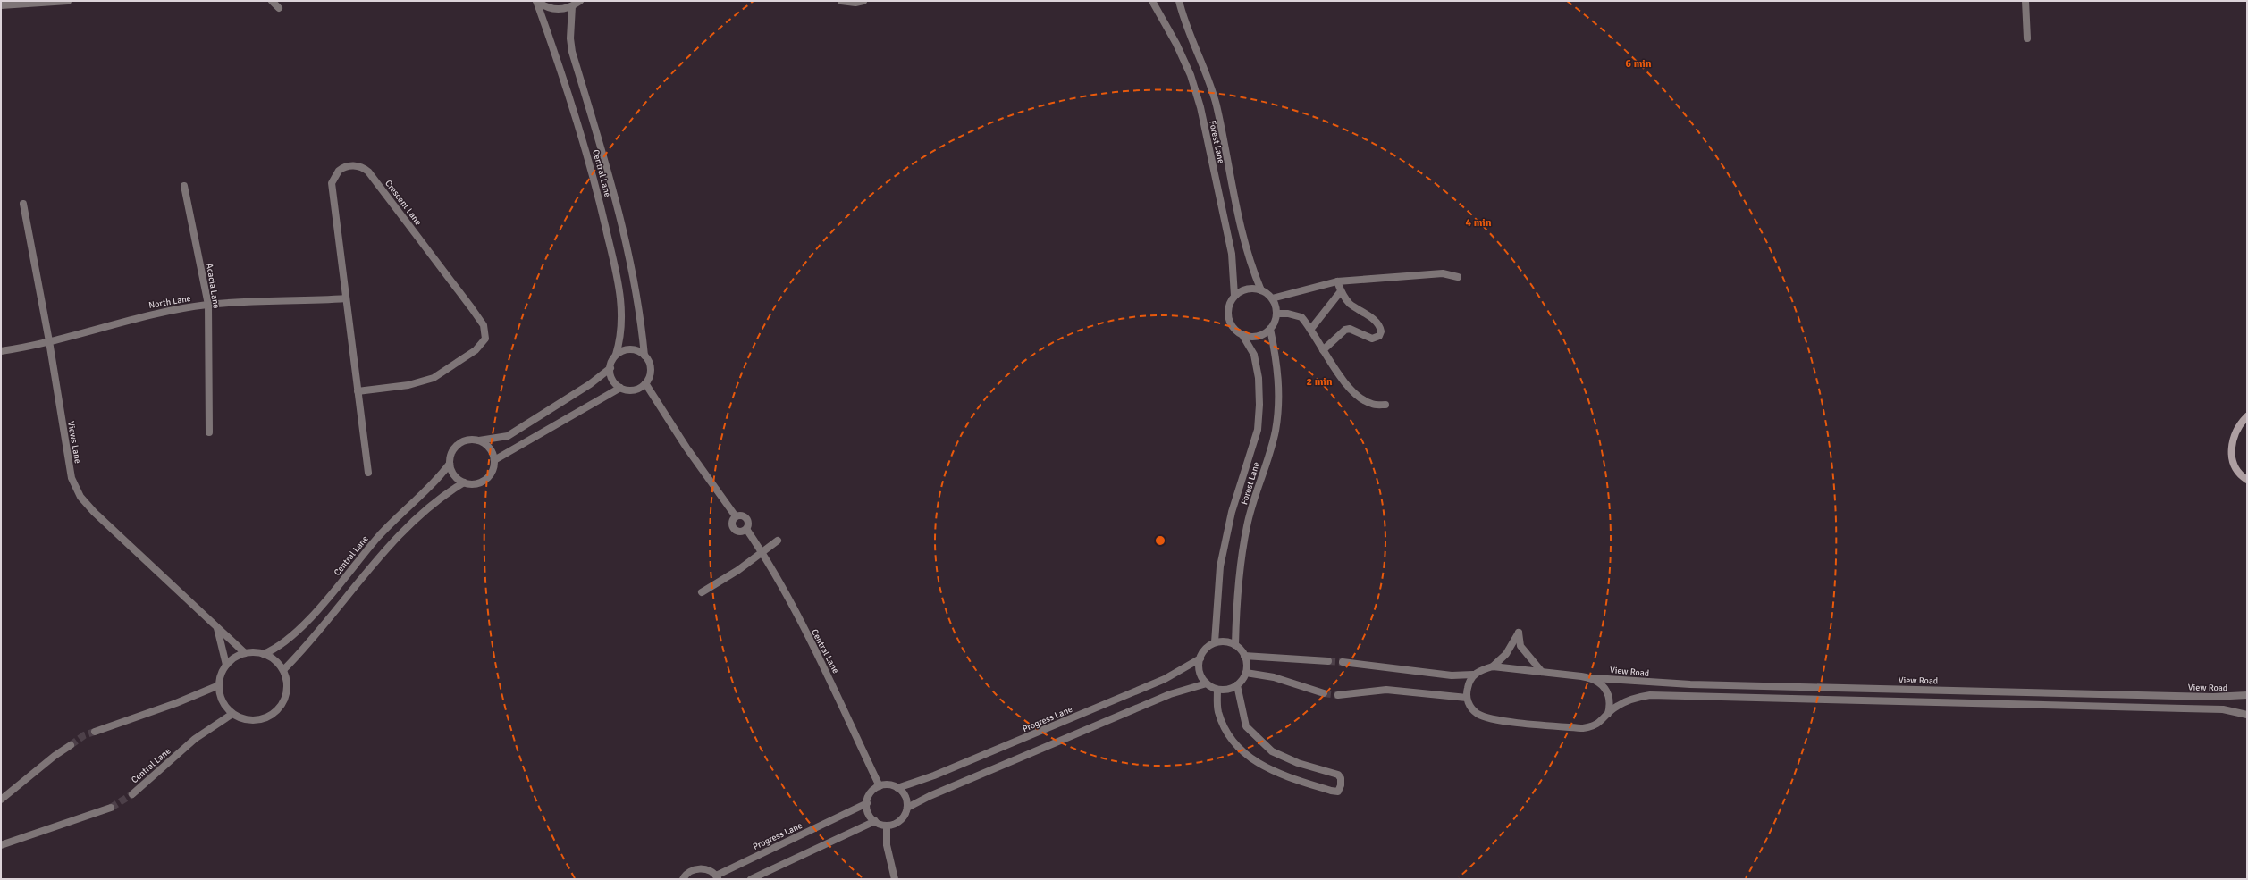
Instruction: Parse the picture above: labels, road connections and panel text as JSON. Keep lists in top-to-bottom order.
{
  "streets": {
    "street": [
      "Forest Lane",
      "Central Lane",
      "Crescent Lane",
      "Acacia Lane",
      "North Lane",
      "Views Lane",
      "View Road",
      "Progress Lane"
    ]
  },
  "crossings": [
    ["Forest Lane", "Progress Lane"],
    ["Central Lane", "Views Lane"],
    ["Central Lane", "Progress Lane"],
    ["Crescent Lane", "North Lane"],
    ["Acacia Lane", "North Lane"],
    ["North Lane", "Views Lane"]
  ],
  "rings": ["6 min", "4 min", "2 min"]
}
